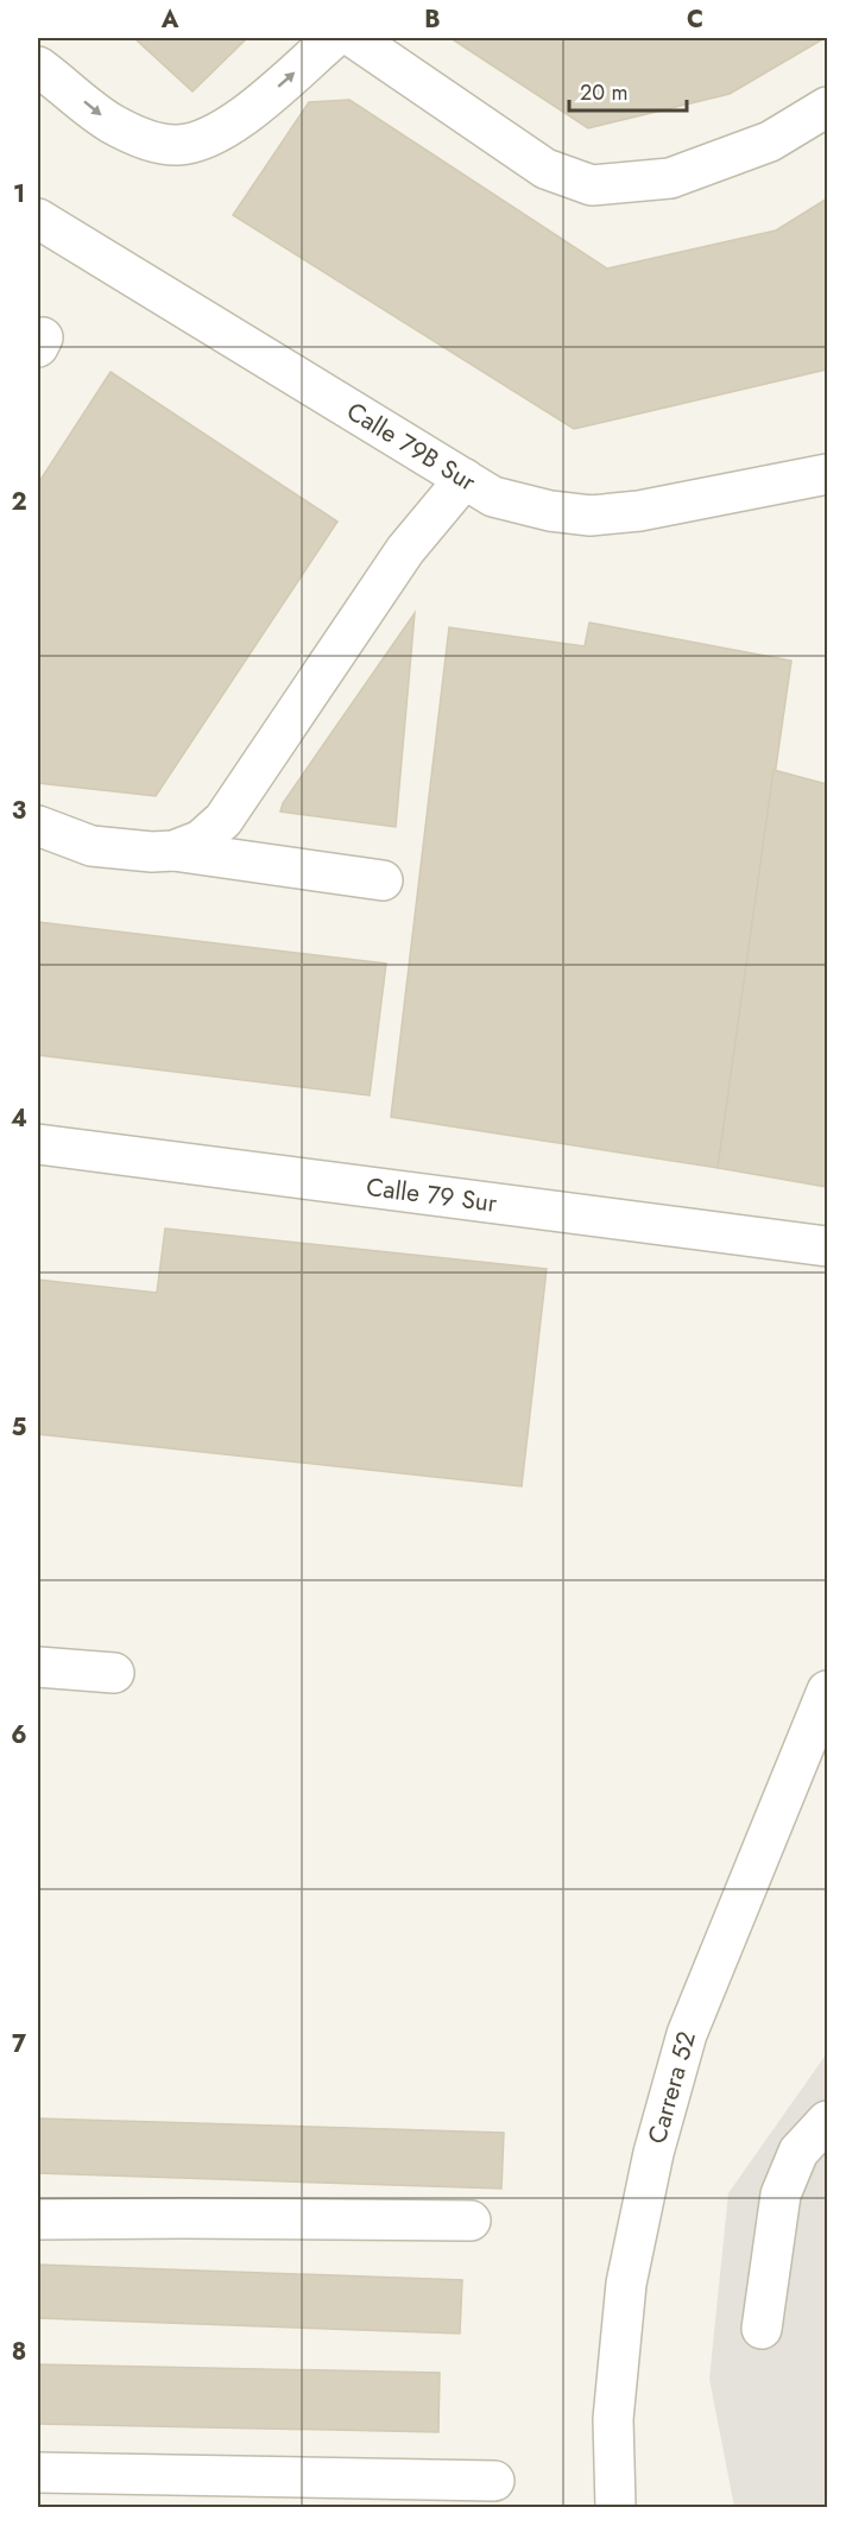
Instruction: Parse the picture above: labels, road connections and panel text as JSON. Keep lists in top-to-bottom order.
{
  "streets": {
    "street": ["Calle 79B Sur", "Calle 79 Sur", "Carrera 52"]
  },
  "scale_bar": "20 m",
  "grid": {
    "columns": ["A", "B", "C"],
    "rows": [
      "1",
      "2",
      "3",
      "4",
      "5",
      "6",
      "7",
      "8"
    ]
  }
}
